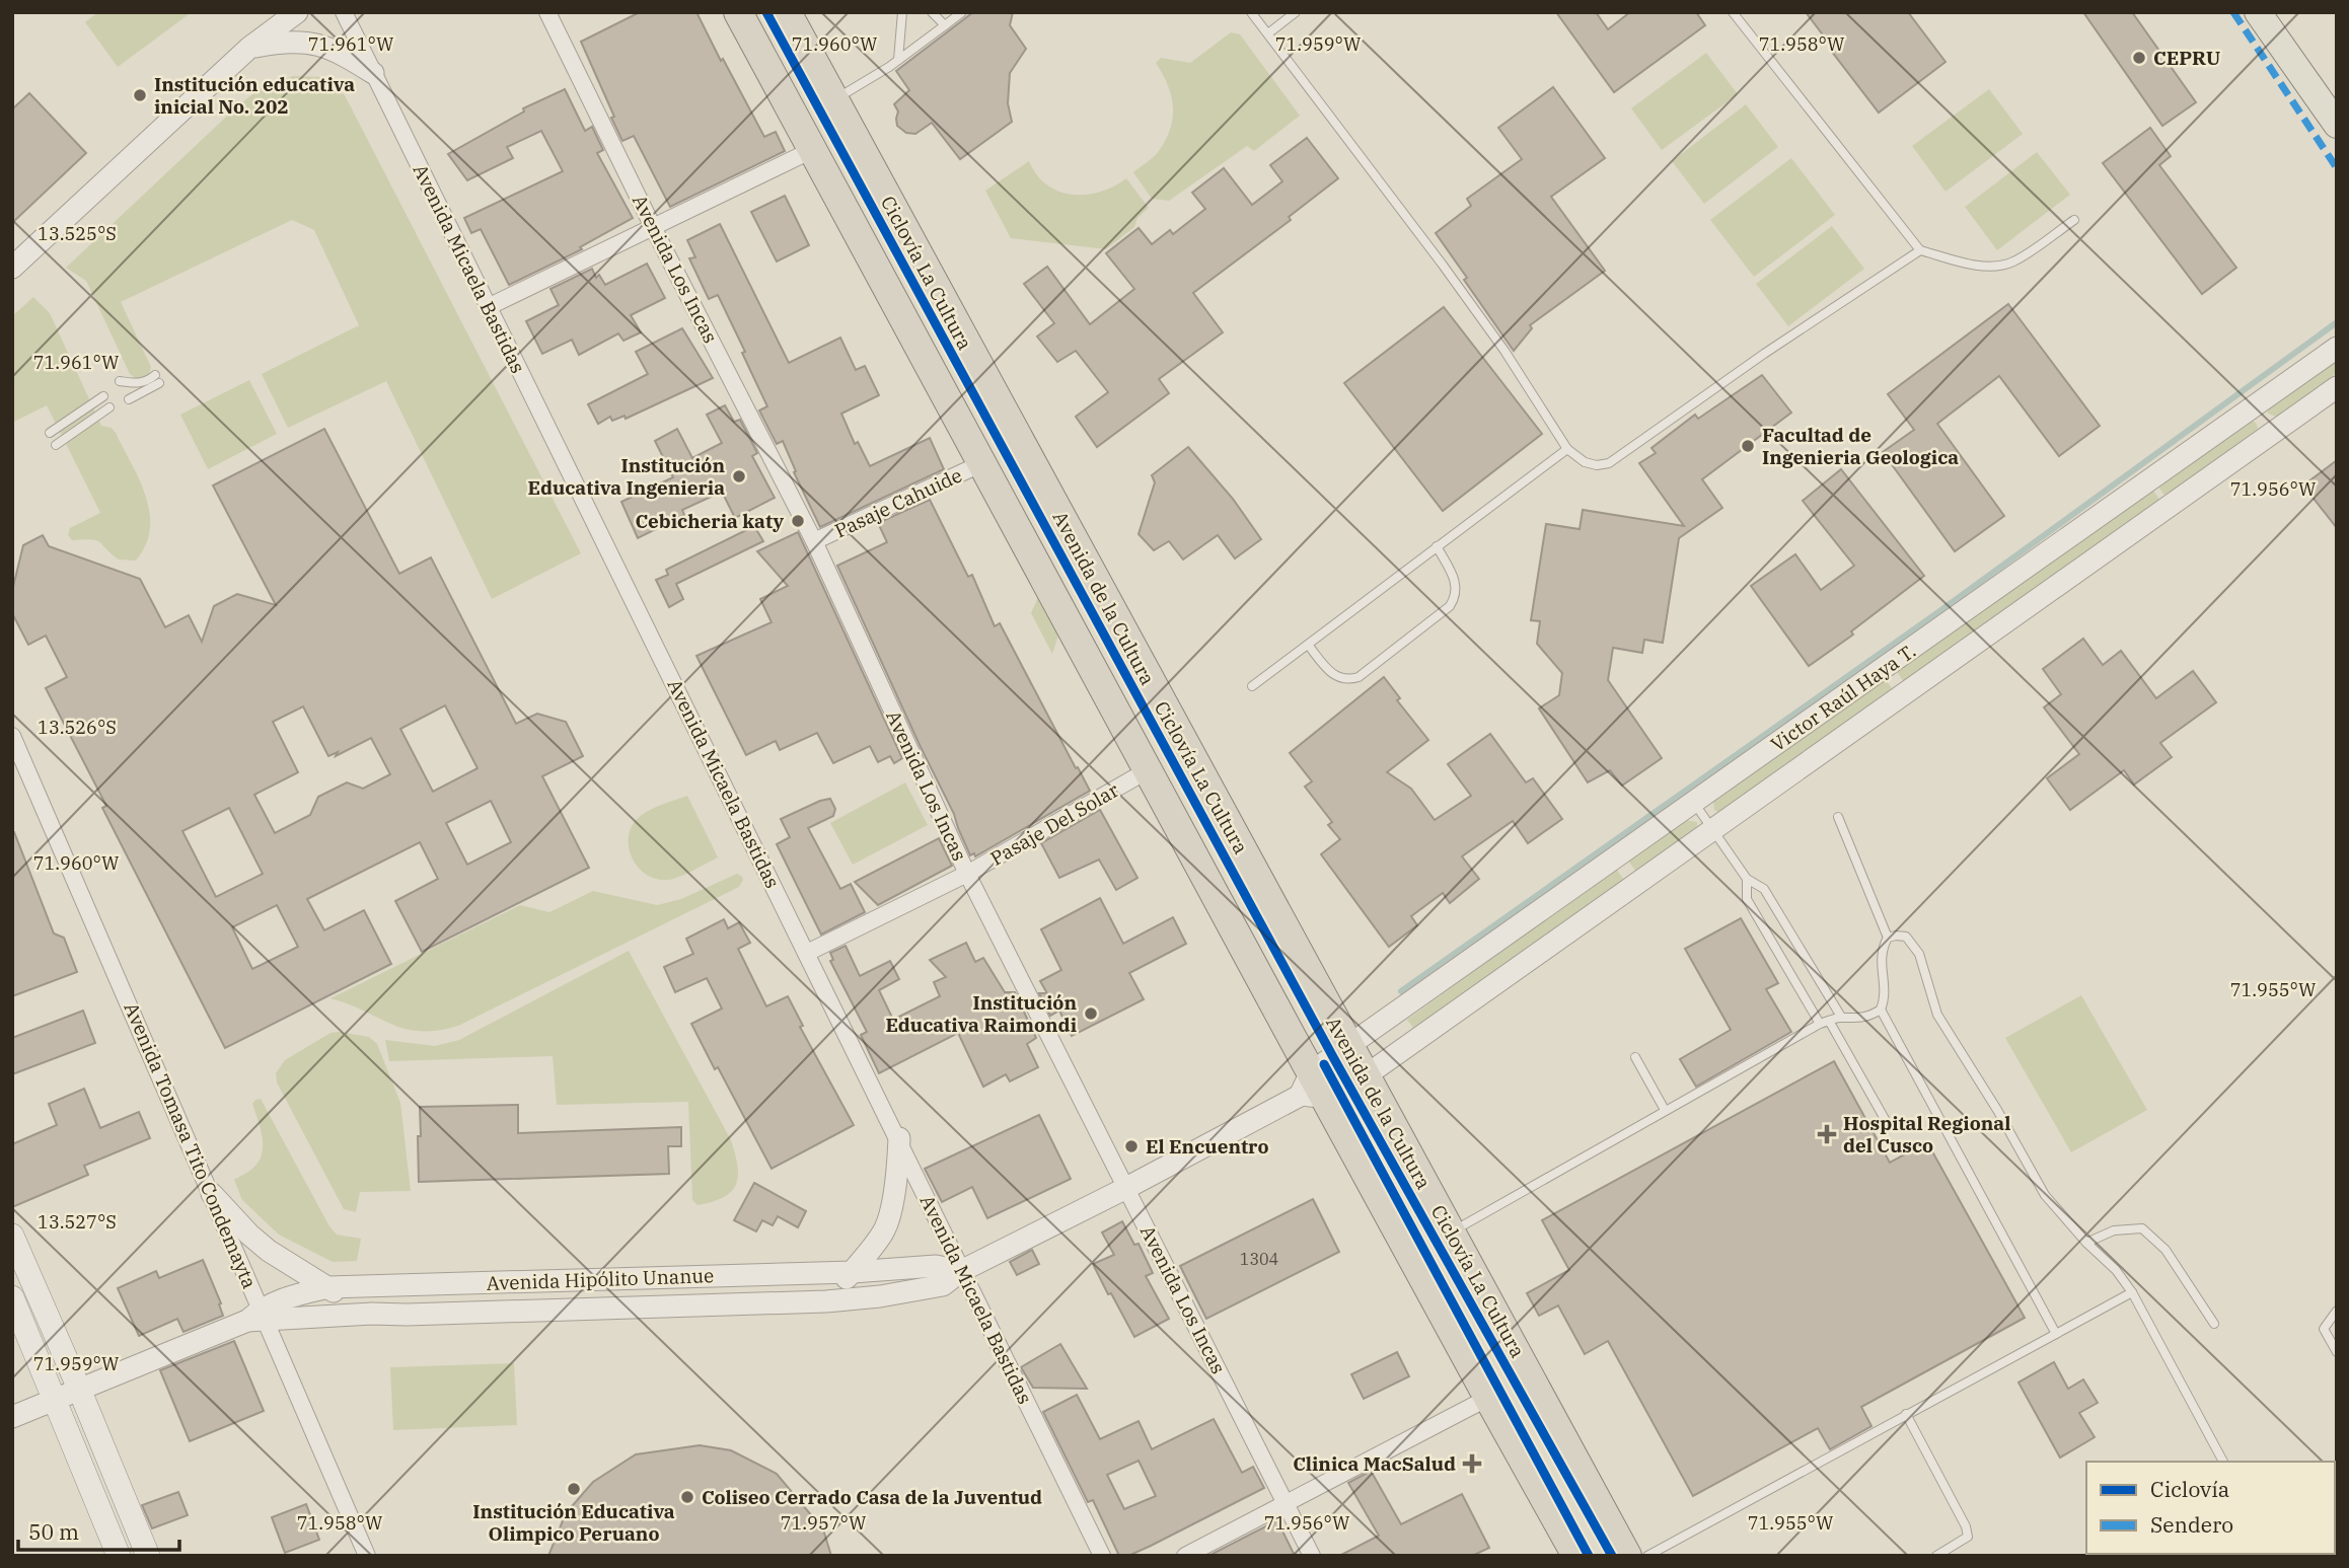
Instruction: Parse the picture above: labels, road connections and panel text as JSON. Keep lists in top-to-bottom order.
{
  "streets": {
    "highway": ["Avenida de la Cultura"],
    "street": [
      "Avenida Micaela Bastidas",
      "Avenida Los Incas",
      "Pasaje Cahuide",
      "Victor Raúl Haya T.",
      "Pasaje Del Solar",
      "Avenida Tomasa Tito Condemayta",
      "Avenida Hipólito Unanue"
    ],
    "cycle path": ["Ciclovía La Cultura"]
  },
  "crossings": [
    ["Avenida Micaela Bastidas", "Pasaje Del Solar"],
    ["Avenida Micaela Bastidas", "Avenida Hipólito Unanue"],
    ["Avenida Los Incas", "Pasaje Cahuide"],
    ["Avenida Los Incas", "Pasaje Del Solar"],
    ["Avenida Los Incas", "Avenida Hipólito Unanue"],
    ["Avenida de la Cultura", "Victor Raúl Haya T."],
    ["Victor Raúl Haya T.", "Avenida Hipólito Unanue"],
    ["Avenida Tomasa Tito Condemayta", "Avenida Hipólito Unanue"]
  ],
  "places": {
    "other": [
      "CEPRU",
      "Institución educativa inicial No. 202",
      "Facultad de Ingenieria Geologica",
      "Institución Educativa Ingenieria",
      "Cebicheria katy",
      "Institución Educativa Raimondi",
      "El Encuentro",
      "Institución Educativa Olimpico Peruano",
      "Coliseo Cerrado Casa de la Juventud"
    ],
    "health": ["Hospital Regional del Cusco", "Clinica MacSalud"]
  },
  "house_numbers": ["1304"],
  "legend": ["Ciclovía", "Sendero"],
  "scale_bar": "50 m",
  "coordinates": [
    "71.961°W",
    "71.960°W",
    "71.959°W",
    "71.958°W",
    "13.525°S",
    "71.956°W",
    "13.526°S",
    "71.955°W",
    "13.527°S",
    "71.957°W"
  ]
}
